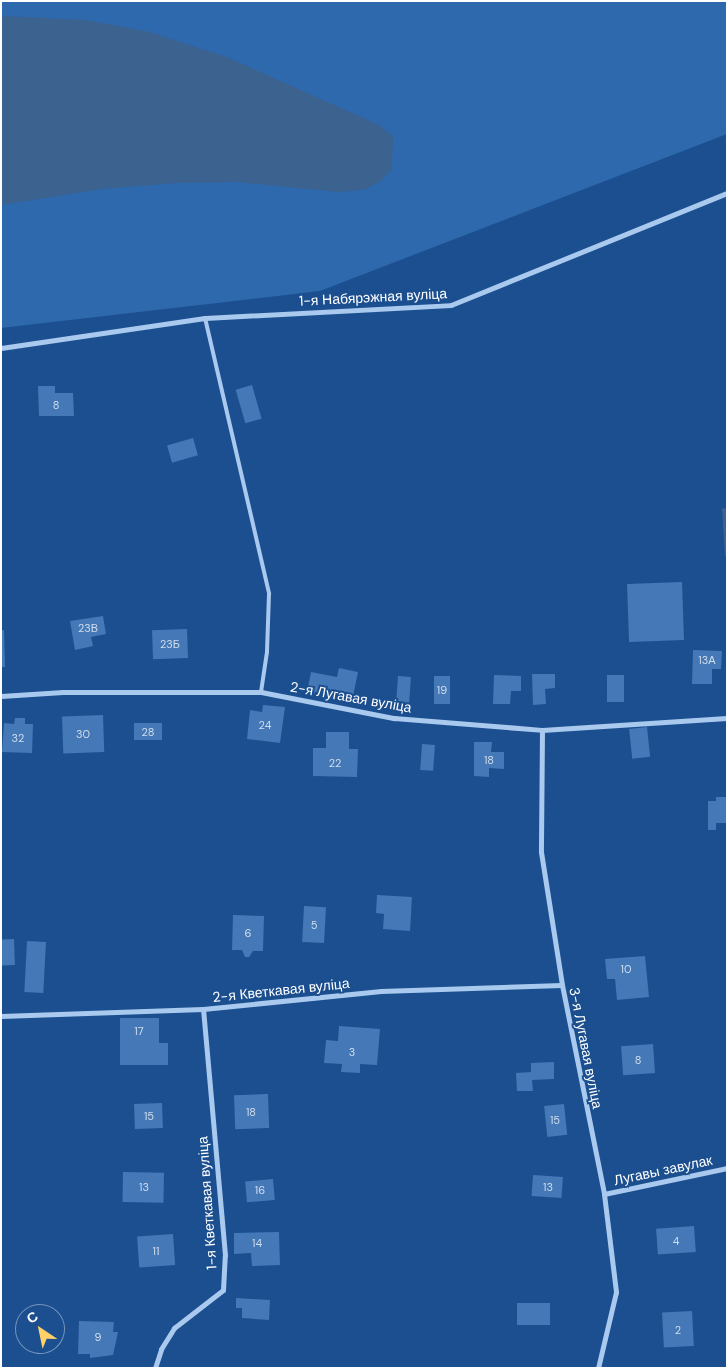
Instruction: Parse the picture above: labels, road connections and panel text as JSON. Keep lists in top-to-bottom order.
{
  "streets": {
    "street": [
      "1-я Набярэжная вуліца",
      "2-я Лугавая вуліца",
      "2-я Кветкавая вуліца",
      "3-я Лугавая вуліца",
      "Лугавы завулак",
      "1-я Кветкавая вуліца"
    ]
  },
  "crossings": [
    ["2-я Лугавая вуліца", "3-я Лугавая вуліца"],
    ["2-я Кветкавая вуліца", "3-я Лугавая вуліца"],
    ["2-я Кветкавая вуліца", "1-я Кветкавая вуліца"],
    ["3-я Лугавая вуліца", "Лугавы завулак"]
  ],
  "house_numbers": [
    "8",
    "23В",
    "23Б",
    "13А",
    "19",
    "24",
    "28",
    "30",
    "32",
    "18",
    "22",
    "5",
    "6",
    "10",
    "17",
    "3",
    "8",
    "18",
    "15",
    "15",
    "13",
    "13",
    "16",
    "4",
    "14",
    "11",
    "2",
    "9"
  ],
  "north": "top left"
}
